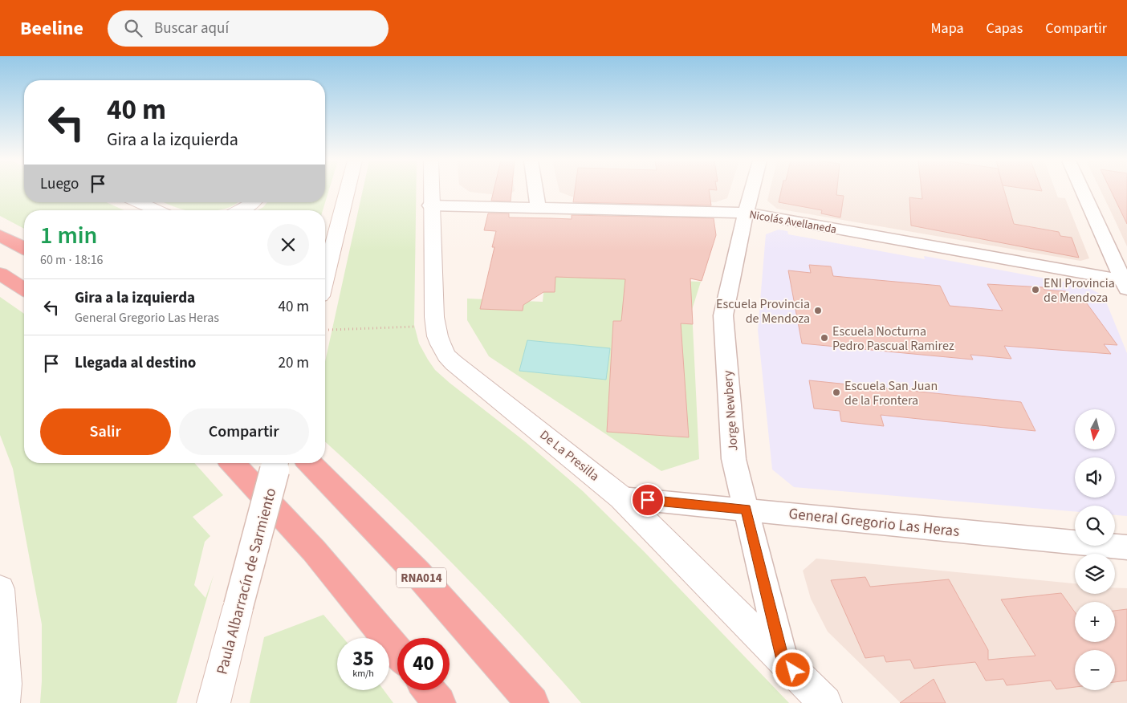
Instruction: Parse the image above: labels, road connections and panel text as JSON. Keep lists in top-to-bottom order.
{
  "streets": {
    "highway": ["RNA014"],
    "street": [
      "Nicolás Avellaneda",
      "Jorge Newbery",
      "De La Presilla",
      "General Gregorio Las Heras",
      "Paula Albarracín de Sarmiento"
    ]
  },
  "crossings": [
    ["Nicolás Avellaneda", "Jorge Newbery"],
    ["Nicolás Avellaneda", "De La Presilla"],
    ["Jorge Newbery", "De La Presilla"],
    ["Jorge Newbery", "General Gregorio Las Heras"],
    ["De La Presilla", "General Gregorio Las Heras"]
  ],
  "places": [
    "ENI Provincia de Mendoza",
    "Escuela Provincia de Mendoza",
    "Escuela Nocturna Pedro Pascual Ramirez",
    "Escuela San Juan de la Frontera"
  ],
  "north": "bottom",
  "page": {
    "header": "Beeline",
    "search": "Buscar aquí",
    "nav": ["Mapa", "Capas", "Compartir"],
    "turn": ["40 m", "Gira a la izquierda"],
    "then": "Luego",
    "heading": ["1 min", "60 m · 18:16"],
    "list": [
      {
        "name": "Gira a la izquierda",
        "note": "General Gregorio Las Heras",
        "value": "40 m"
      },
      {
        "name": "Llegada al destino",
        "value": "20 m"
      }
    ],
    "buttons": ["Salir", "Compartir"],
    "map_buttons": ["+", "−"],
    "speed": "35 km/h",
    "limit": "40"
  }
}
